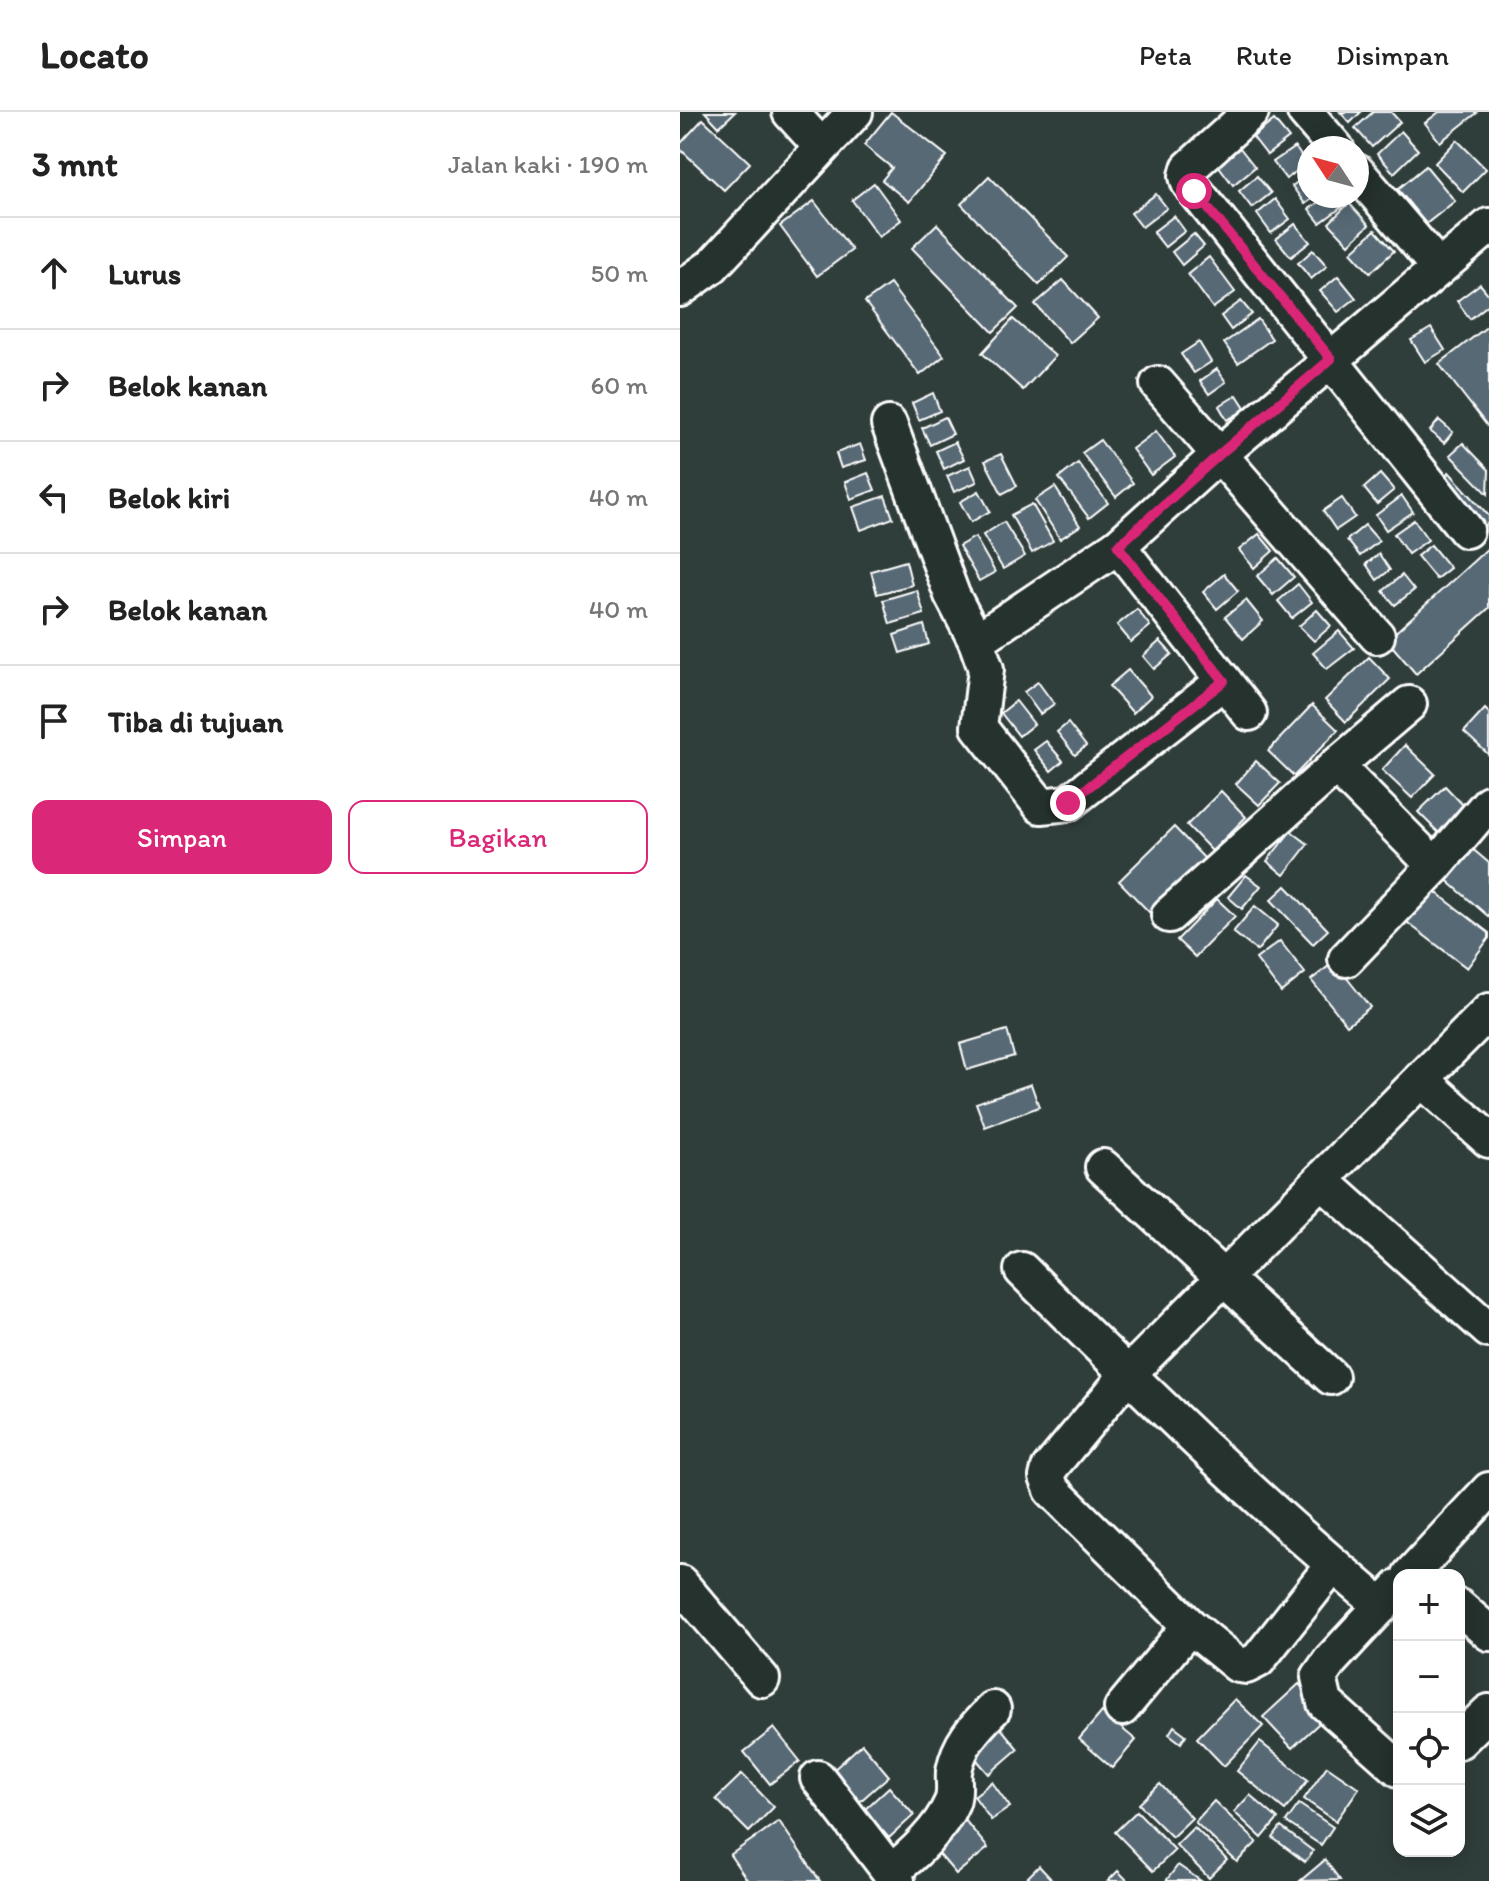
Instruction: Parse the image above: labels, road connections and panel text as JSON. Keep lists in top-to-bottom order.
{
  "north": "top left",
  "page": {
    "header": "Locato",
    "nav": ["Peta", "Rute", "Disimpan"],
    "heading": ["3 mnt", "Jalan kaki · 190 m"],
    "list": [
      ["Lurus", "50 m"],
      ["Belok kanan", "60 m"],
      ["Belok kiri", "40 m"],
      ["Belok kanan", "40 m"],
      "Tiba di tujuan"
    ],
    "buttons": ["Simpan", "Bagikan"],
    "map_buttons": ["+", "−"]
  }
}
